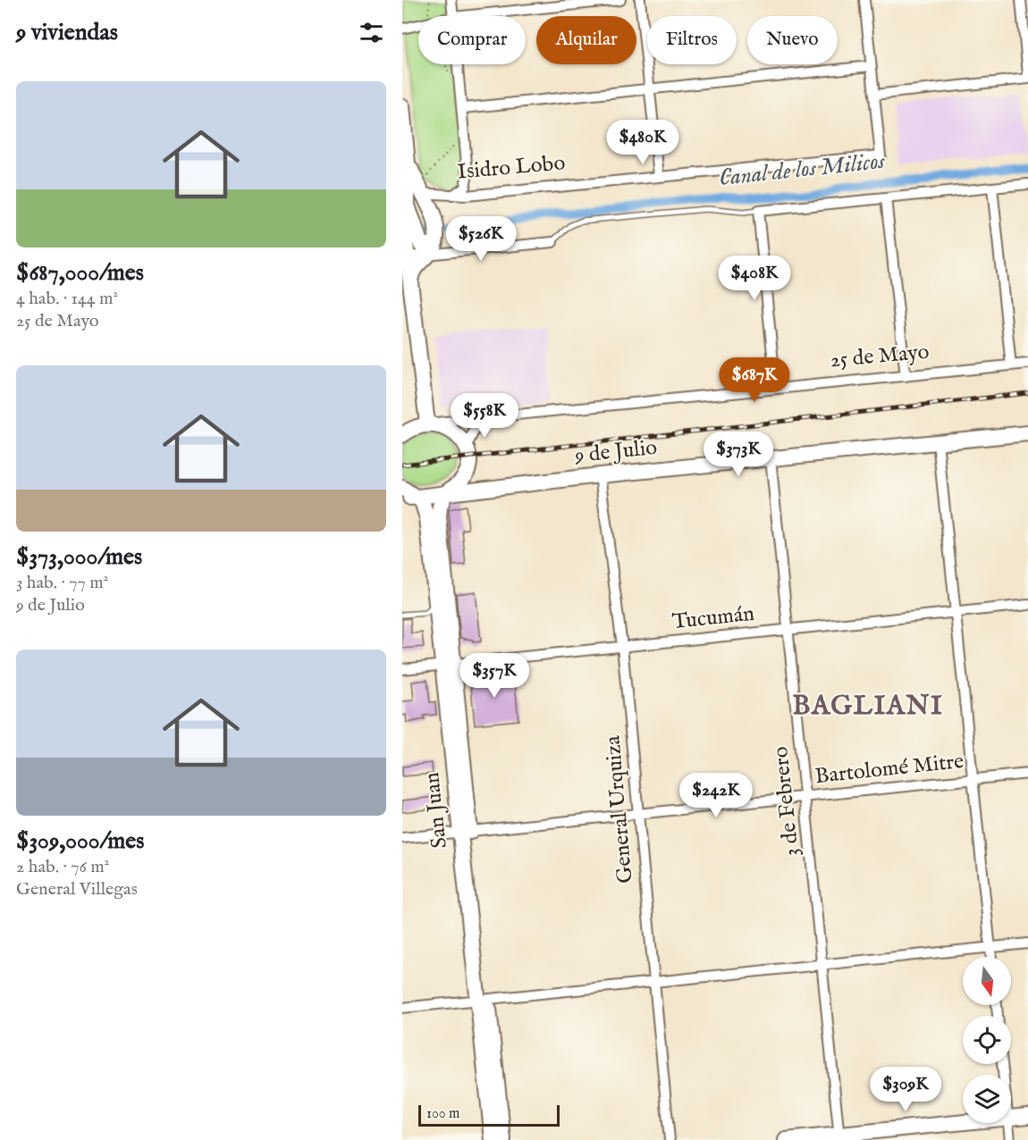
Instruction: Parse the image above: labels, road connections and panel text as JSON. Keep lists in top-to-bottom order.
{
  "streets": {
    "main road": ["25 de Mayo", "9 de Julio", "San Juan"],
    "street": [
      "Isidro Lobo",
      "Tucumán",
      "Bartolomé Mitre",
      "3 de Febrero",
      "General Urquiza"
    ]
  },
  "crossings": [
    ["9 de Julio", "3 de Febrero"],
    ["9 de Julio", "General Urquiza"],
    ["9 de Julio", "San Juan"],
    ["Tucumán", "3 de Febrero"],
    ["Tucumán", "General Urquiza"],
    ["Tucumán", "San Juan"],
    ["Bartolomé Mitre", "3 de Febrero"],
    ["Bartolomé Mitre", "General Urquiza"],
    ["Bartolomé Mitre", "San Juan"]
  ],
  "districts": ["BAGLIANI"],
  "water": ["Canal de los Milicos"],
  "scale_bar": "100 m",
  "north": "bottom",
  "page": {
    "heading": "9 viviendas",
    "chip": [
      "Comprar",
      "Alquilar",
      "Filtros",
      "Nuevo"
    ],
    "list": [
      {
        "name": "$687,000/mes",
        "note": "4 hab. · 144 m² · 25 de Mayo"
      },
      {
        "name": "$373,000/mes",
        "note": "3 hab. · 77 m² · 9 de Julio"
      },
      {
        "name": "$309,000/mes",
        "note": "2 hab. · 76 m² · General Villegas"
      }
    ],
    "price": [
      "$480K",
      "$526K",
      "$408K",
      "$687K",
      "$558K",
      "$373K",
      "$357K",
      "$242K",
      "$309K"
    ],
    "scale": "100 m"
  }
}
